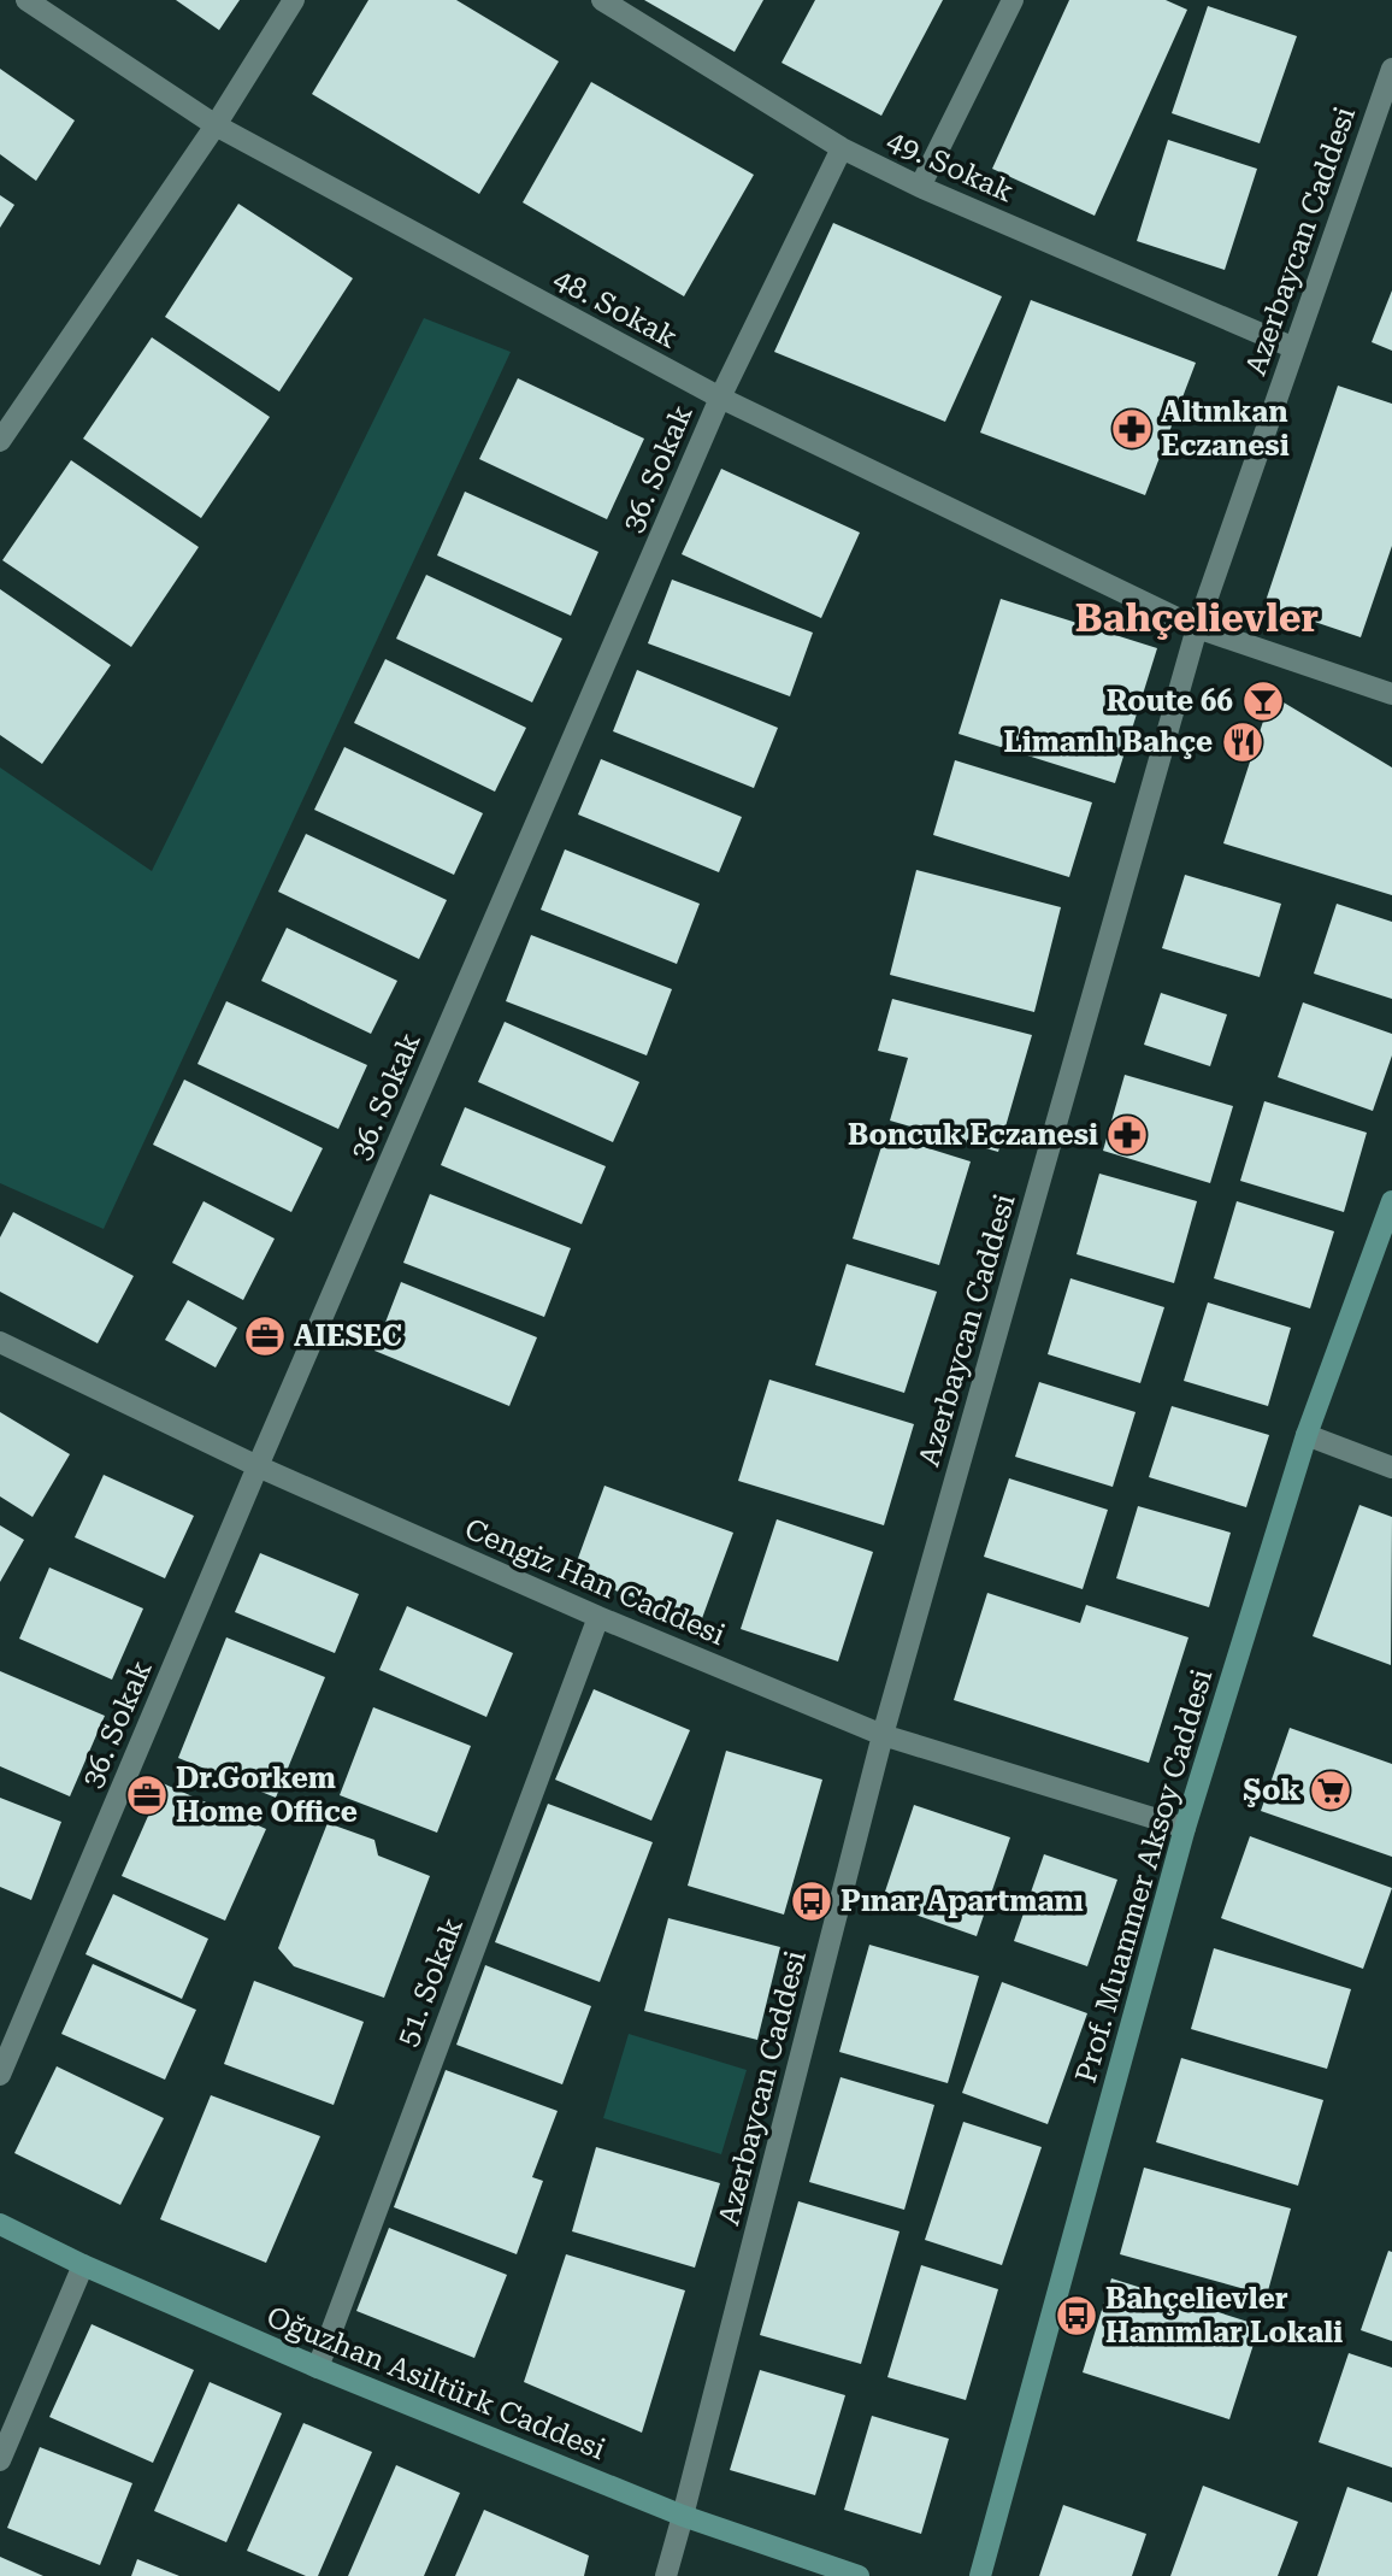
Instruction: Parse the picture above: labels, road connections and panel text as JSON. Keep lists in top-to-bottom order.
{
  "streets": {
    "street": [
      "49. Sokak",
      "Azerbaycan Caddesi",
      "48. Sokak",
      "36. Sokak",
      "Cengiz Han Caddesi",
      "Prof. Muammer Aksoy Caddesi",
      "51. Sokak",
      "Oğuzhan Asiltürk Caddesi"
    ]
  },
  "crossings": [
    ["49. Sokak", "Azerbaycan Caddesi"],
    ["49. Sokak", "36. Sokak"],
    ["Azerbaycan Caddesi", "48. Sokak"],
    ["Azerbaycan Caddesi", "Cengiz Han Caddesi"],
    ["Azerbaycan Caddesi", "Oğuzhan Asiltürk Caddesi"],
    ["48. Sokak", "36. Sokak"],
    ["36. Sokak", "Cengiz Han Caddesi"],
    ["Cengiz Han Caddesi", "Prof. Muammer Aksoy Caddesi"],
    ["Cengiz Han Caddesi", "51. Sokak"],
    ["51. Sokak", "Oğuzhan Asiltürk Caddesi"]
  ],
  "districts": ["Bahçelievler"],
  "places": {
    "pharmacy": ["Altınkan Eczanesi", "Boncuk Eczanesi"],
    "bar": ["Route 66"],
    "restaurant": ["Limanlı Bahçe"],
    "office": ["AIESEC", "Dr.Gorkem Home Office"],
    "supermarket": ["Şok"],
    "bus stop": ["Pınar Apartmanı", "Bahçelievler Hanımlar Lokali"]
  }
}
